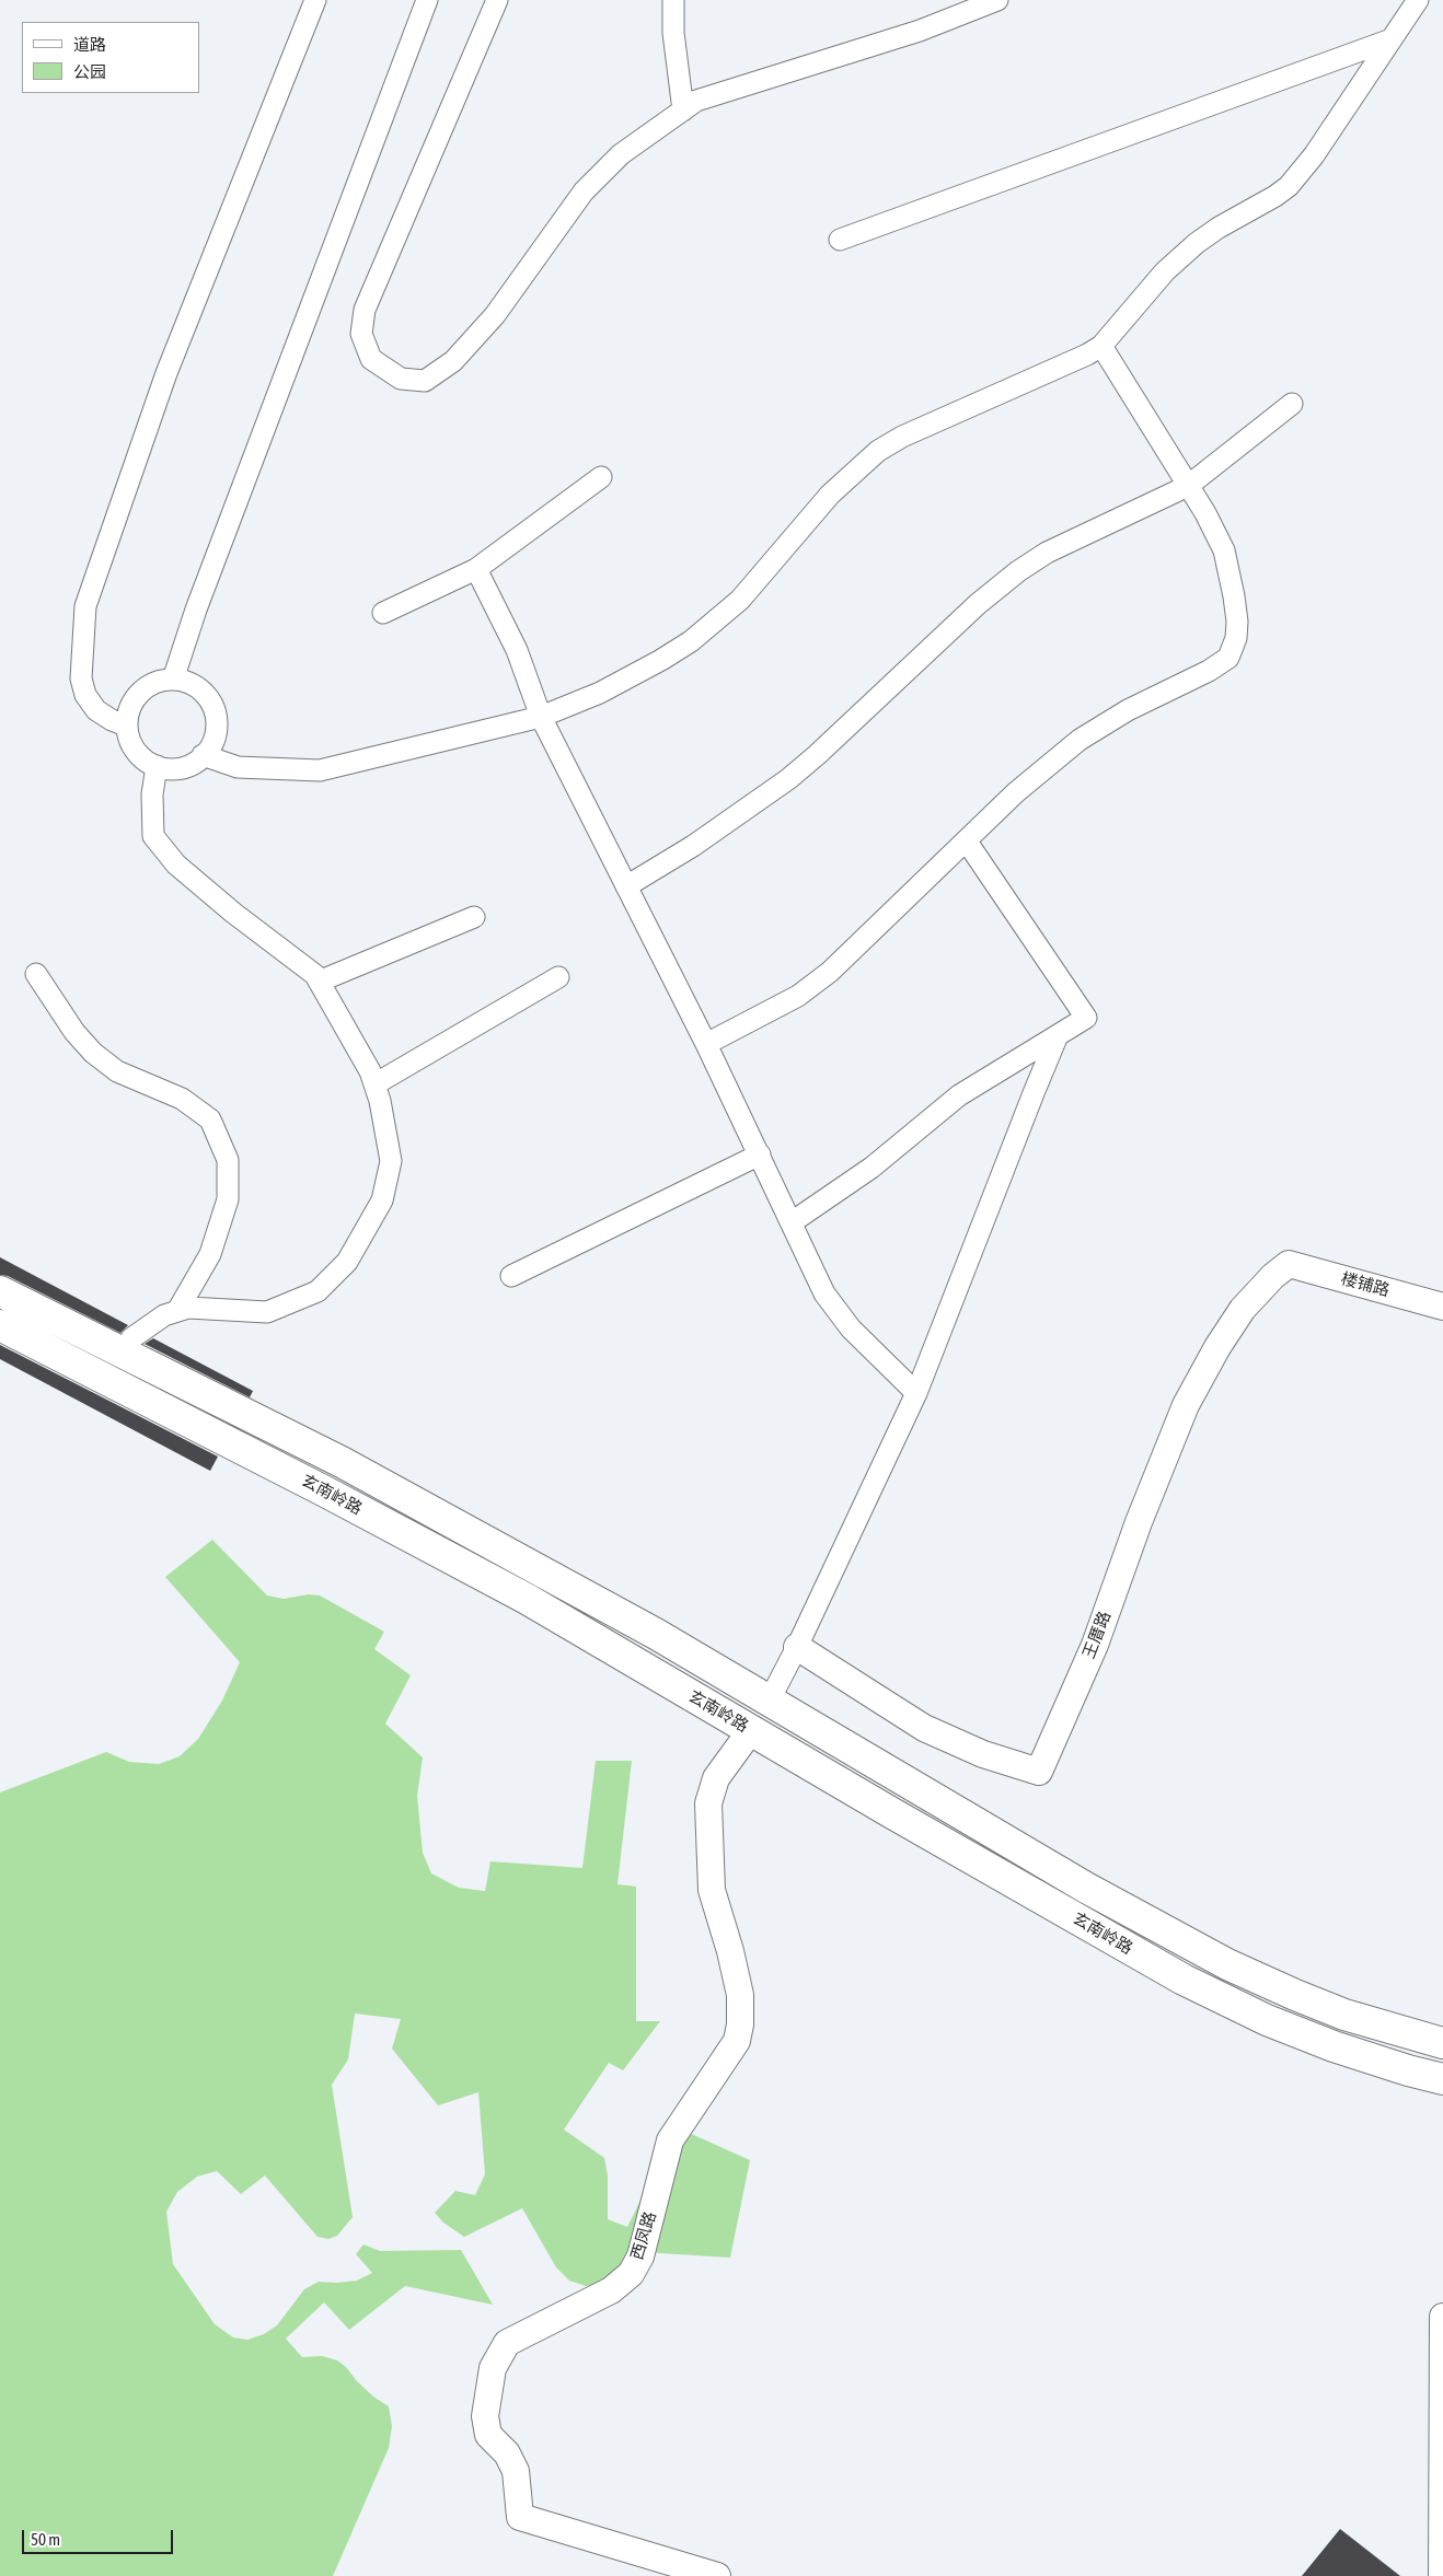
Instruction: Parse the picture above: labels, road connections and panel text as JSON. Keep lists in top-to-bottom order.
{
  "streets": {
    "main road": ["玄南岭路"],
    "street": ["楼铺路", "王厝路", "西凤路"]
  },
  "crossings": [
    ["楼铺路", "王厝路"],
    ["玄南岭路", "西凤路"]
  ],
  "legend": ["道路", "公园"],
  "scale_bar": "50 m"
}
